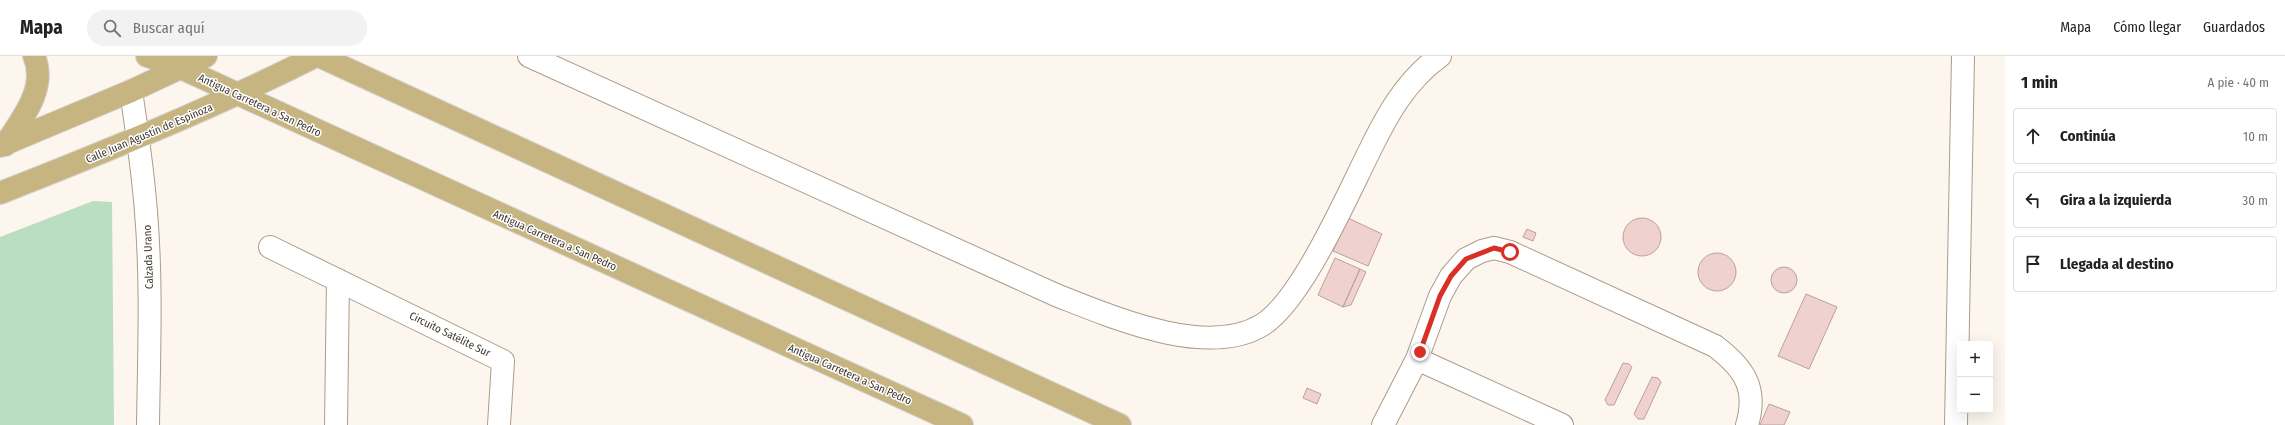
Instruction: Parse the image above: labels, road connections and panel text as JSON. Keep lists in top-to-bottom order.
{
  "streets": {
    "main road": ["Antigua Carretera a San Pedro", "Calle Juan Agustín de Espinoza"],
    "street": ["Calzada Urano", "Circuito Satélite Sur"]
  },
  "crossings": [
    ["Antigua Carretera a San Pedro", "Calle Juan Agustín de Espinoza"],
    ["Calle Juan Agustín de Espinoza", "Calzada Urano"]
  ],
  "page": {
    "header": "Mapa",
    "search": "Buscar aquí",
    "nav": ["Mapa", "Cómo llegar", "Guardados"],
    "heading": ["1 min", "A pie · 40 m"],
    "list": [
      ["Continúa", "10 m"],
      ["Gira a la izquierda", "30 m"],
      "Llegada al destino"
    ],
    "map_buttons": ["+", "−"]
  }
}
